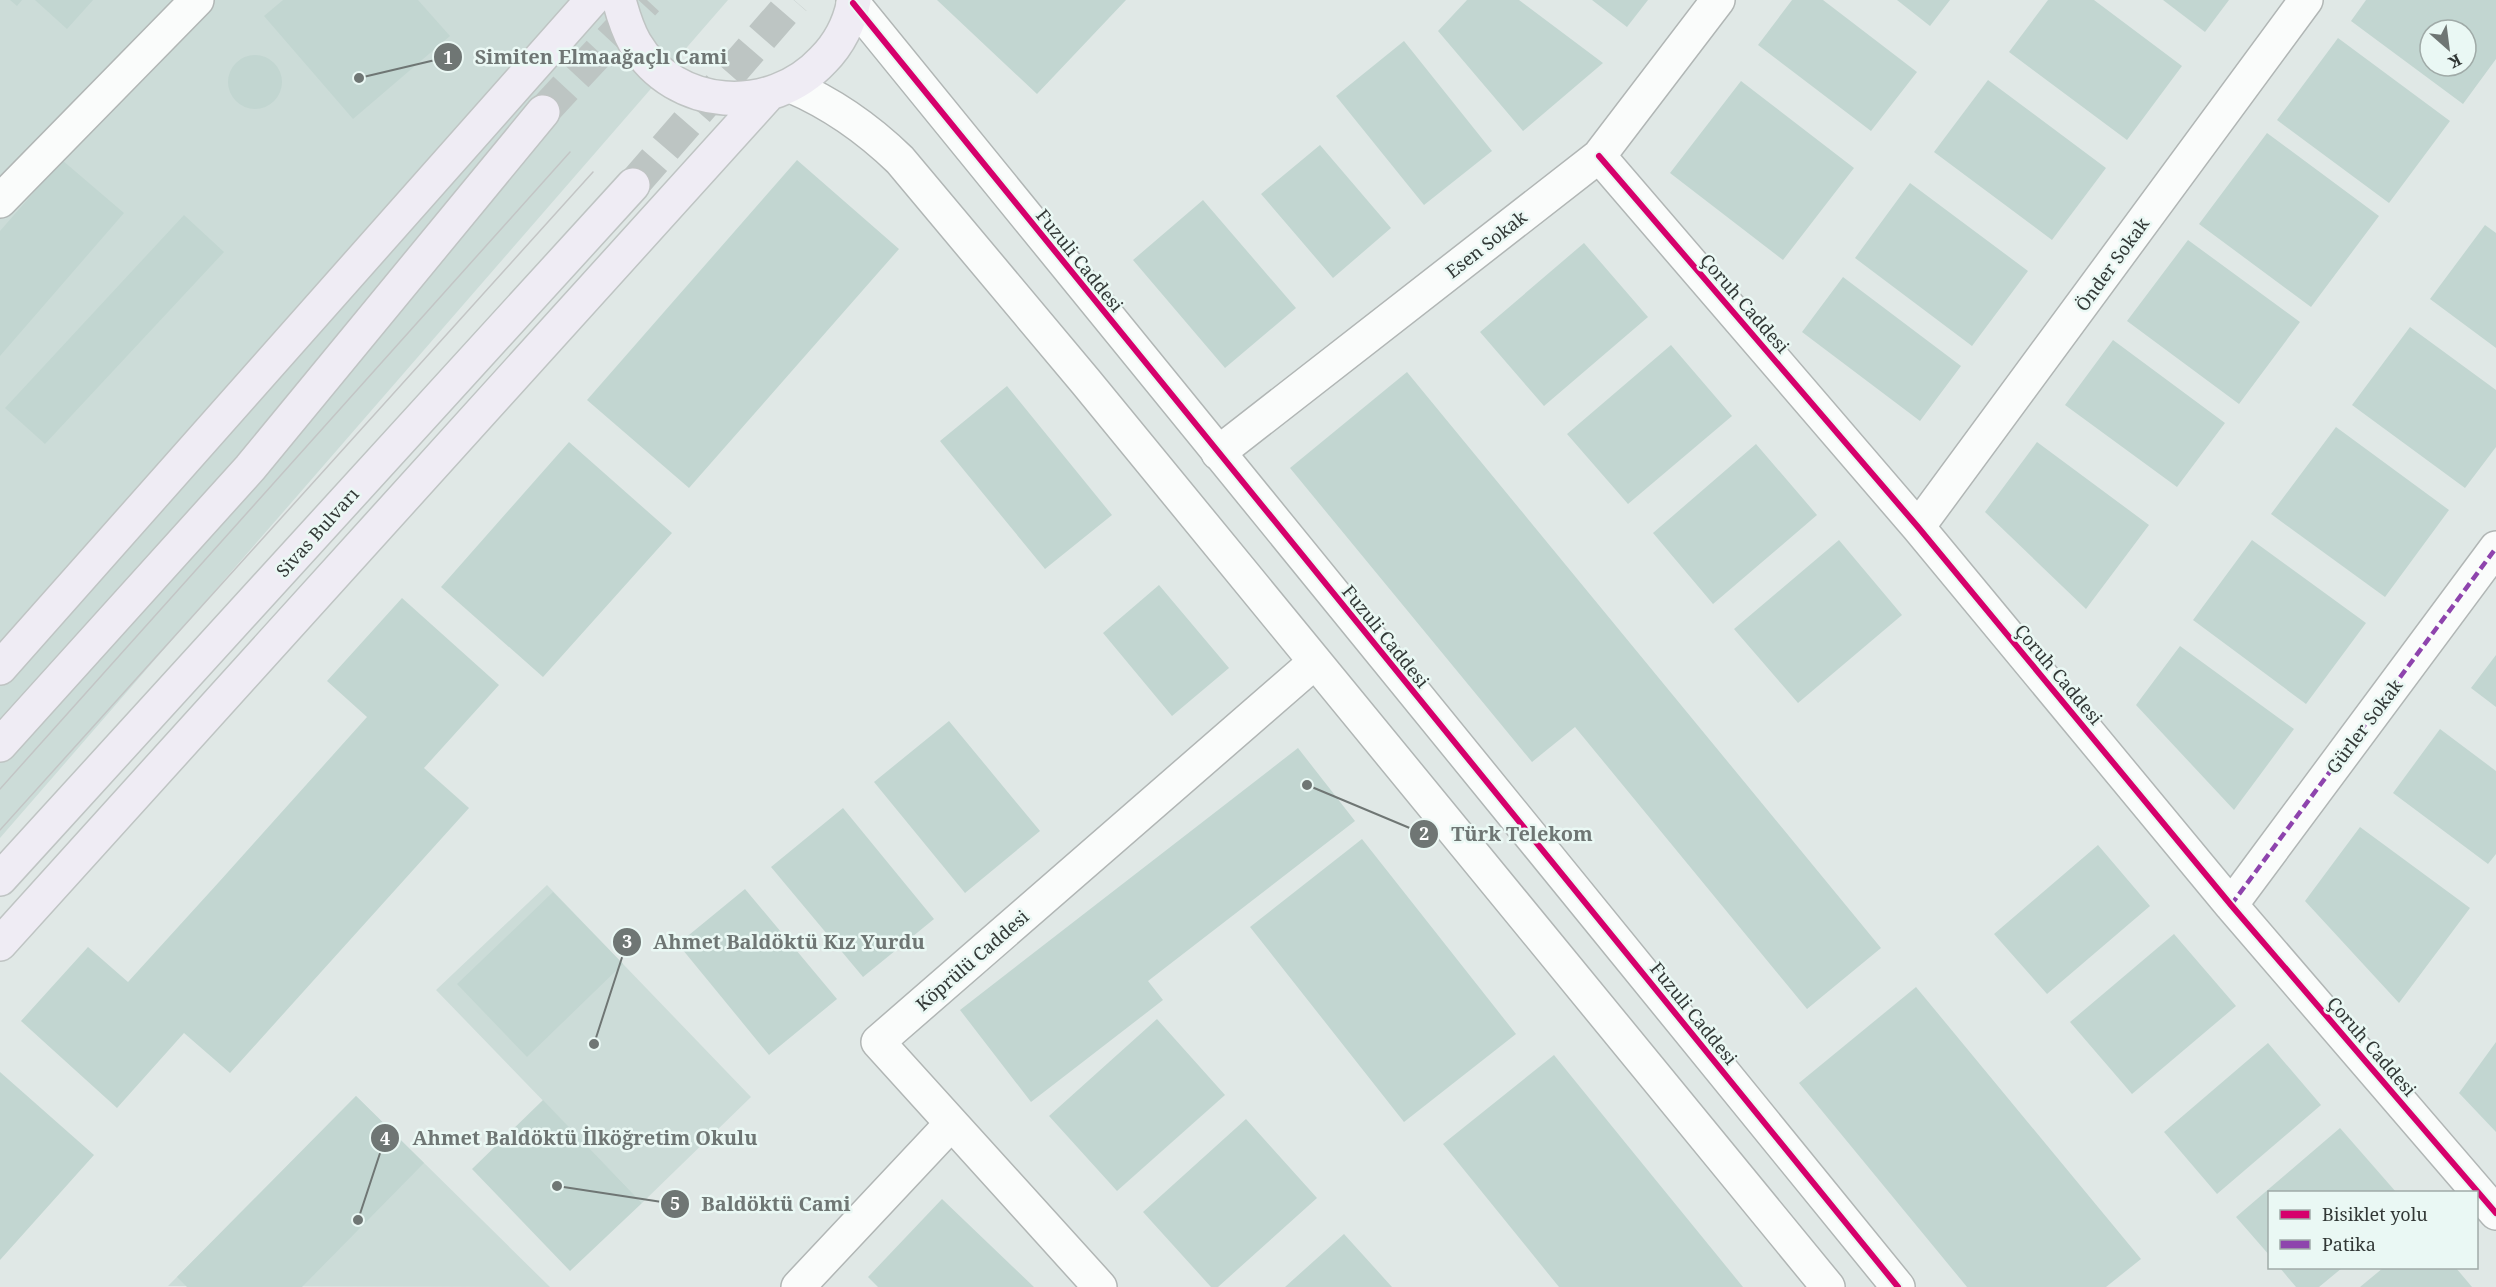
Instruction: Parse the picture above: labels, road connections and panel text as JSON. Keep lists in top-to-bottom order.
{
  "streets": {
    "highway": ["Sivas Bulvarı"],
    "street": [
      "Esen Sokak",
      "Fuzuli Caddesi",
      "Önder Sokak",
      "Çoruh Caddesi",
      "Gürler Sokak",
      "Köprülü Caddesi"
    ]
  },
  "crossings": [
    ["Esen Sokak", "Fuzuli Caddesi"],
    ["Esen Sokak", "Çoruh Caddesi"],
    ["Önder Sokak", "Çoruh Caddesi"],
    ["Çoruh Caddesi", "Gürler Sokak"]
  ],
  "places": [
    "Simiten Elmaağaçlı Cami",
    "Türk Telekom",
    "Ahmet Baldöktü Kız Yurdu",
    "Baldöktü Cami",
    "Ahmet Baldöktü İlköğretim Okulu"
  ],
  "legend": ["Bisiklet yolu", "Patika"],
  "north": "bottom right"
}
